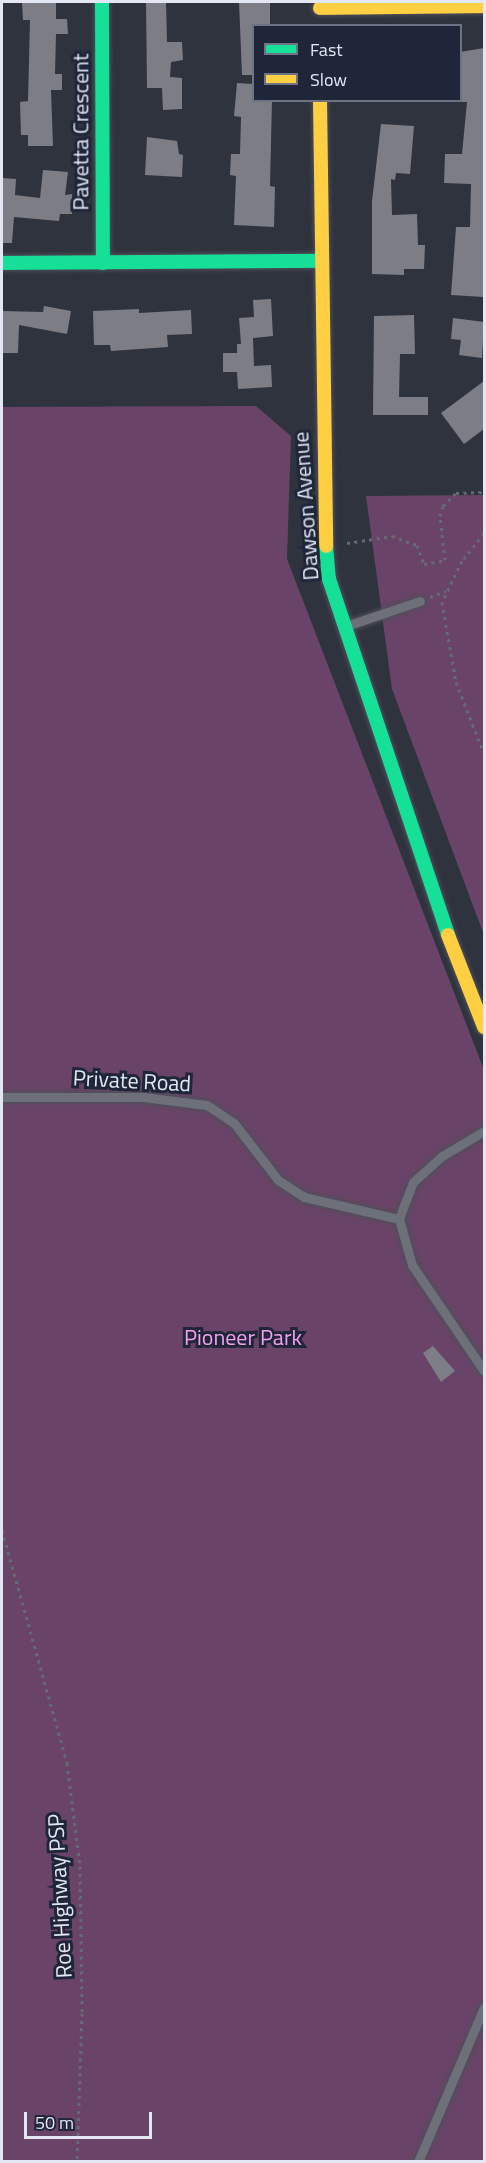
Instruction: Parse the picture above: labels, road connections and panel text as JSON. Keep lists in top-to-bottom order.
{
  "streets": {
    "main road": ["Pavetta Crescent", "Dawson Avenue"],
    "lane": ["Private Road"],
    "path": ["Roe Highway PSP"]
  },
  "parks": ["Pioneer Park"],
  "legend": ["Fast", "Slow"],
  "scale_bar": "50 m"
}
